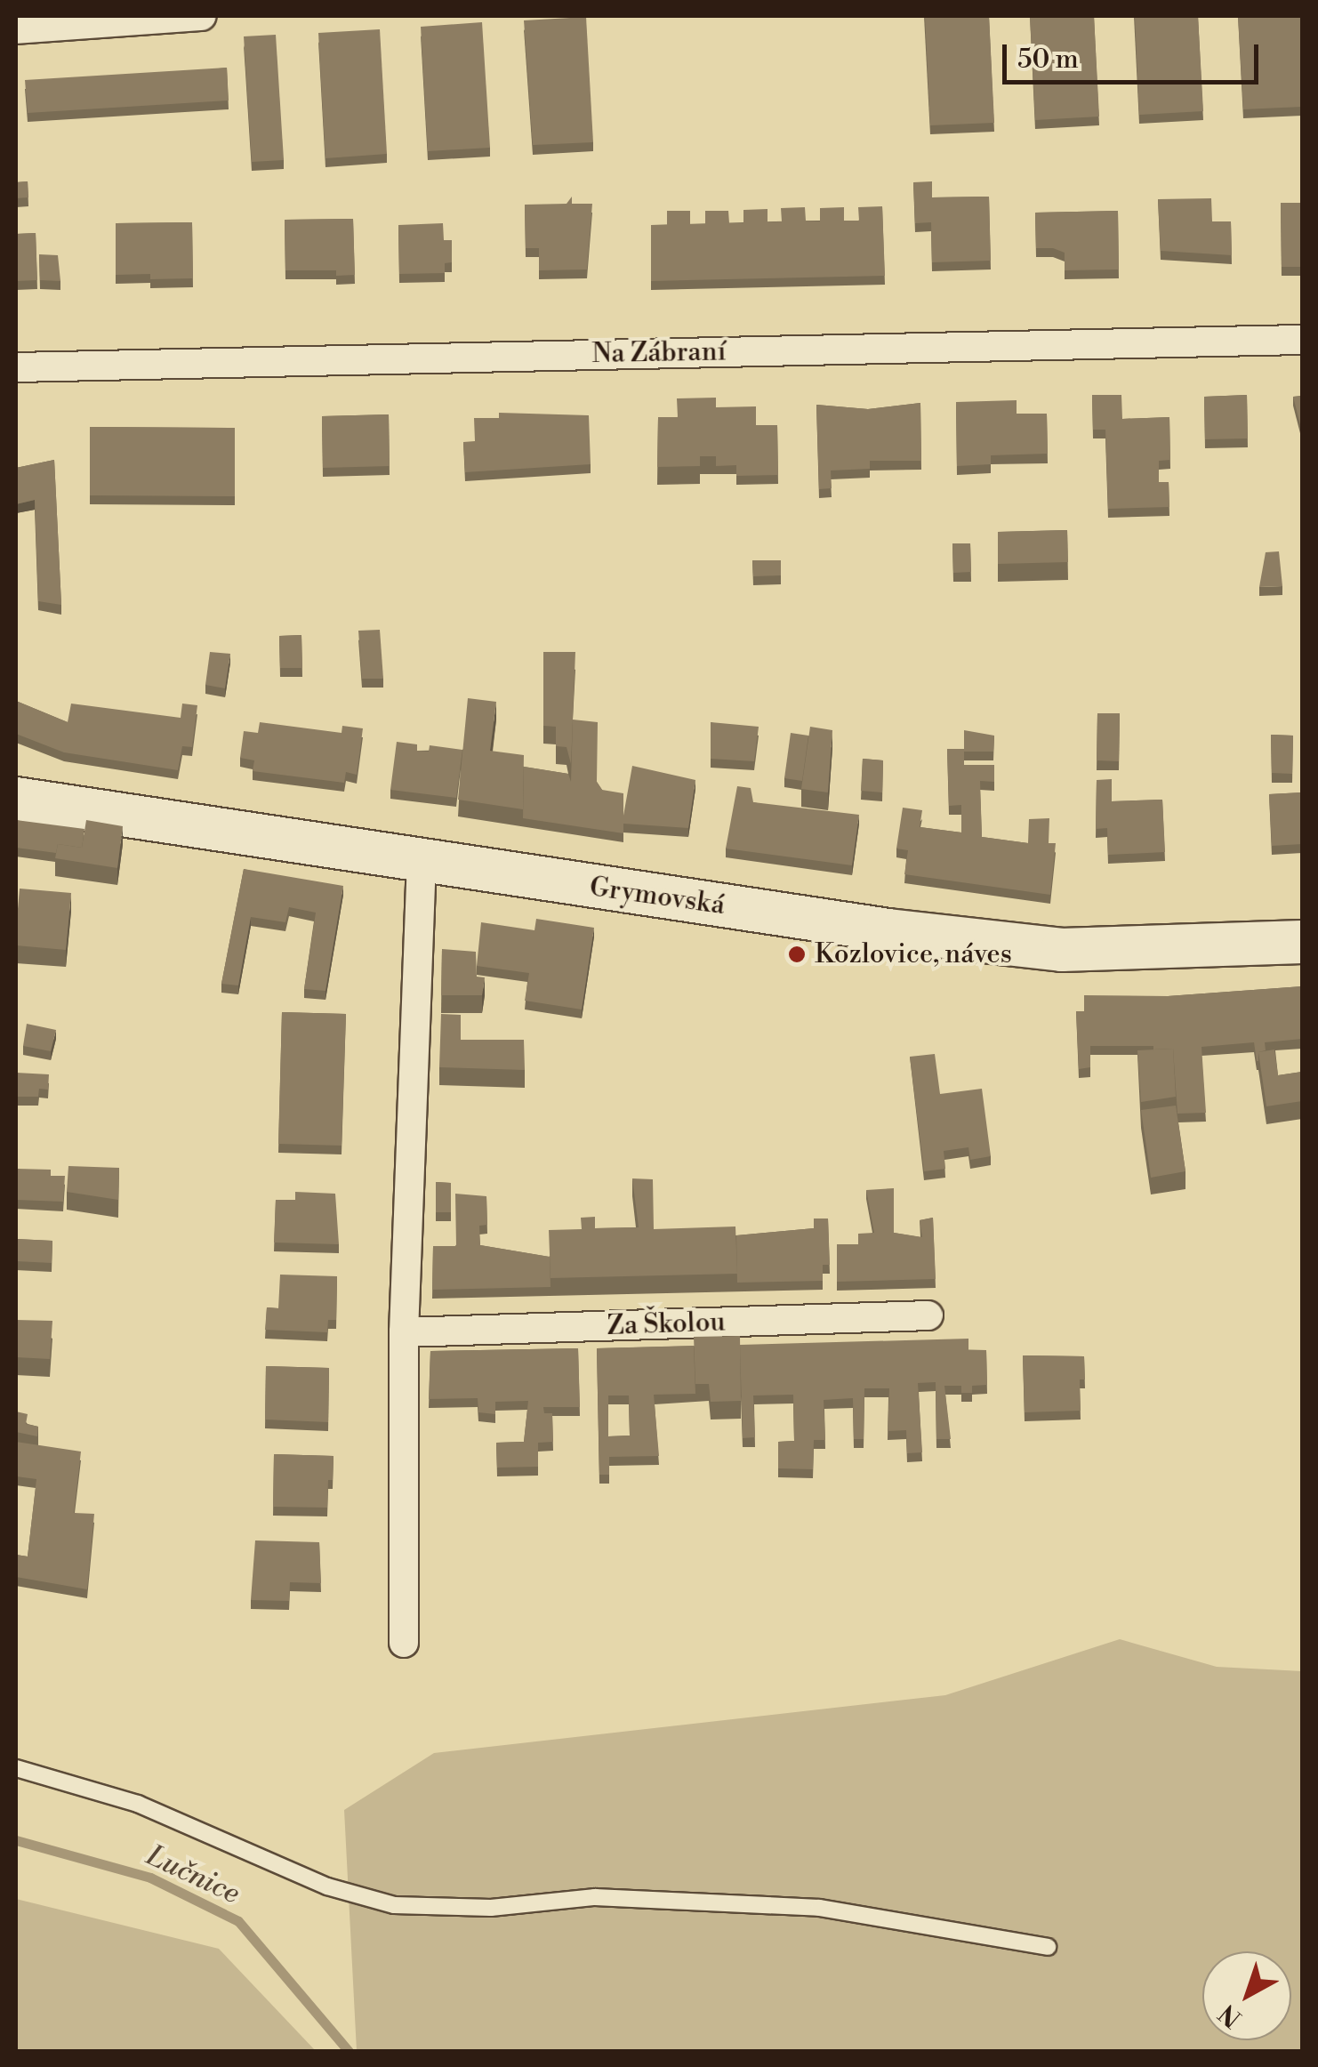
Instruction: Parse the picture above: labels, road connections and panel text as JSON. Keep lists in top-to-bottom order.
{
  "streets": {
    "main road": ["Grymovská"],
    "street": ["Na Zábraní", "Za Školou"]
  },
  "water": ["Lučnice"],
  "places": ["Kozlovice, náves"],
  "scale_bar": "50 m",
  "north": "bottom left"
}
